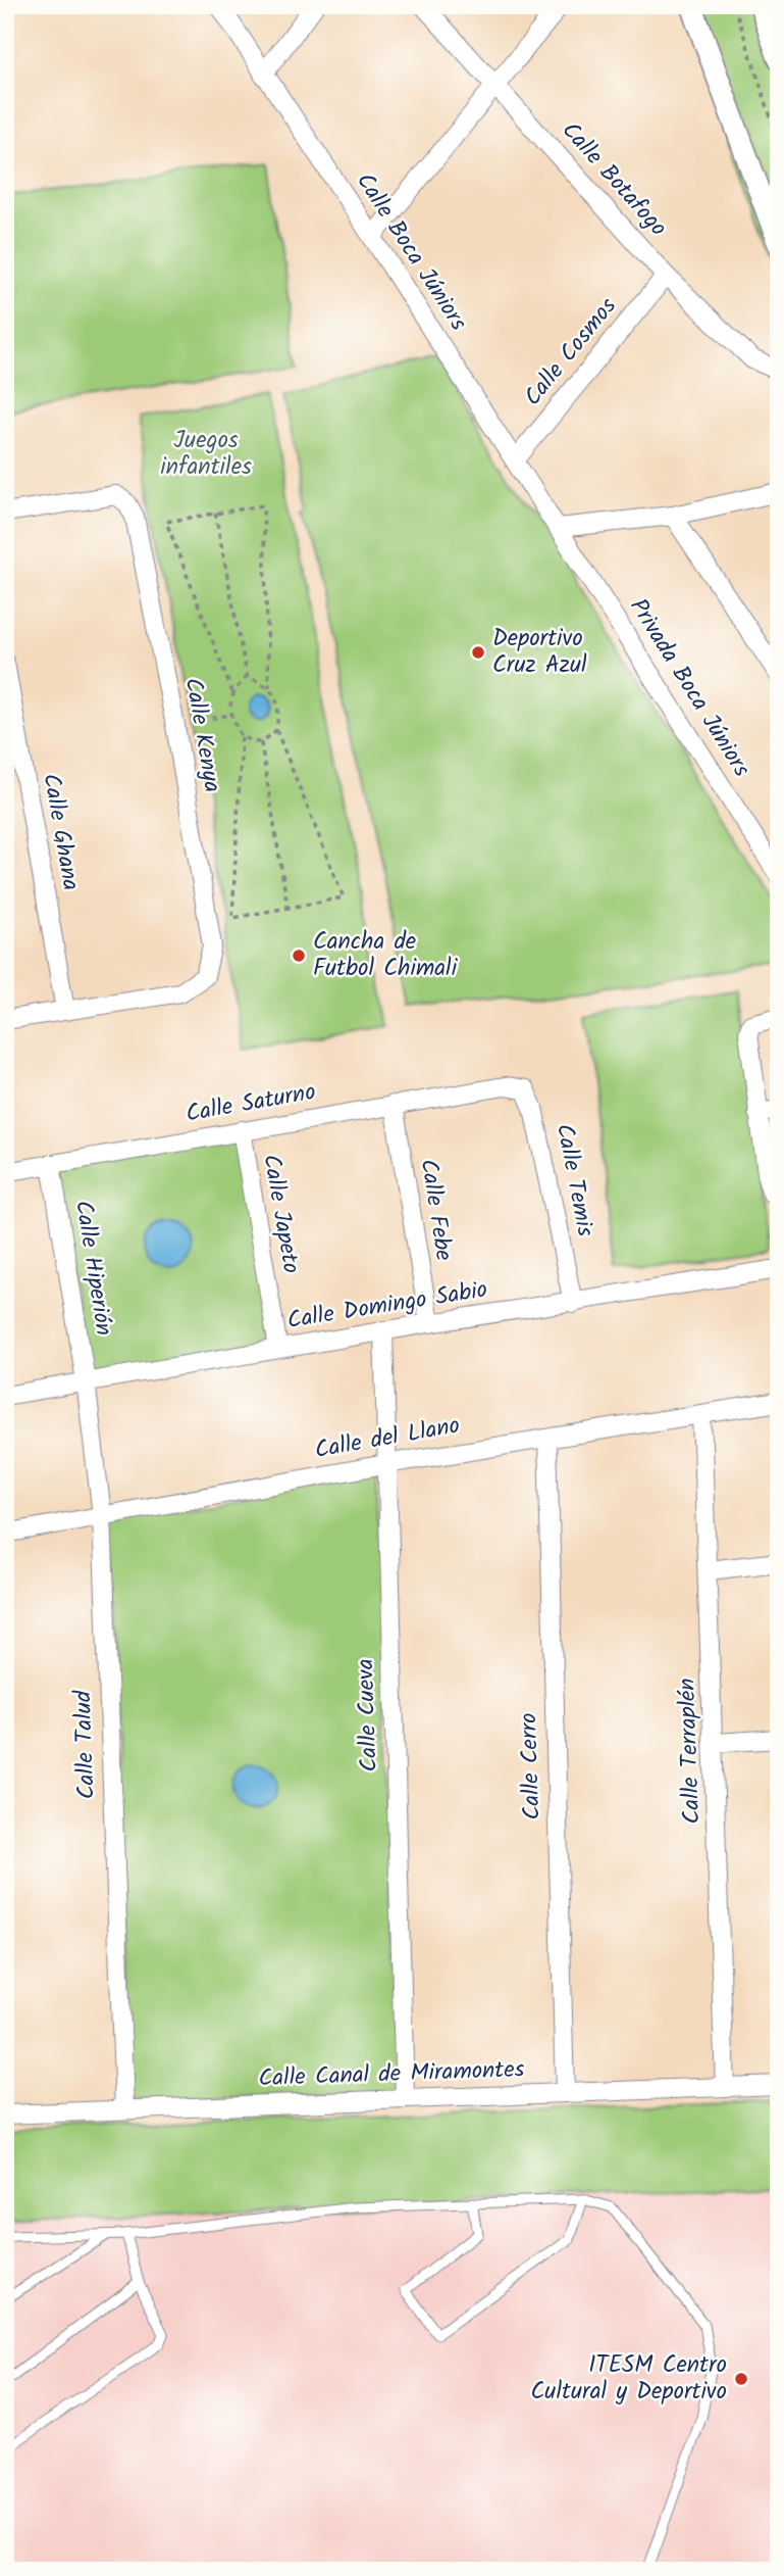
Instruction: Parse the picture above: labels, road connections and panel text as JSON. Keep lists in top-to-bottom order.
{
  "streets": {
    "street": [
      "Calle Botafogo",
      "Calle Boca Júniors",
      "Calle Cosmos",
      "Privada Boca Júniors",
      "Calle Kenya",
      "Calle Ghana",
      "Calle Saturno",
      "Calle Temis",
      "Calle Febe",
      "Calle Japeto",
      "Calle Hiperión",
      "Calle Domingo Sabio",
      "Calle del Llano",
      "Calle Cueva",
      "Calle Talud",
      "Calle Terraplén",
      "Calle Cerro",
      "Calle Canal de Miramontes"
    ]
  },
  "crossings": [
    ["Calle Botafogo", "Calle Cosmos"],
    ["Calle Boca Júniors", "Calle Cosmos"],
    ["Calle Boca Júniors", "Privada Boca Júniors"],
    ["Calle Kenya", "Calle Ghana"],
    ["Calle Saturno", "Calle Temis"],
    ["Calle Saturno", "Calle Febe"],
    ["Calle Saturno", "Calle Japeto"],
    ["Calle Saturno", "Calle Hiperión"],
    ["Calle Temis", "Calle Domingo Sabio"],
    ["Calle Febe", "Calle Domingo Sabio"],
    ["Calle Japeto", "Calle Domingo Sabio"],
    ["Calle Hiperión", "Calle Domingo Sabio"],
    ["Calle Hiperión", "Calle Talud"],
    ["Calle Domingo Sabio", "Calle Cueva"],
    ["Calle Domingo Sabio", "Calle Talud"],
    ["Calle del Llano", "Calle Cueva"],
    ["Calle del Llano", "Calle Talud"],
    ["Calle del Llano", "Calle Terraplén"],
    ["Calle del Llano", "Calle Cerro"],
    ["Calle Cueva", "Calle Canal de Miramontes"],
    ["Calle Talud", "Calle Canal de Miramontes"],
    ["Calle Terraplén", "Calle Canal de Miramontes"],
    ["Calle Cerro", "Calle Canal de Miramontes"]
  ],
  "parks": ["Juegos infantiles"],
  "places": ["Deportivo Cruz Azul", "Cancha de Futbol Chimali", "ITESM Centro Cultural y Deportivo"]
}
